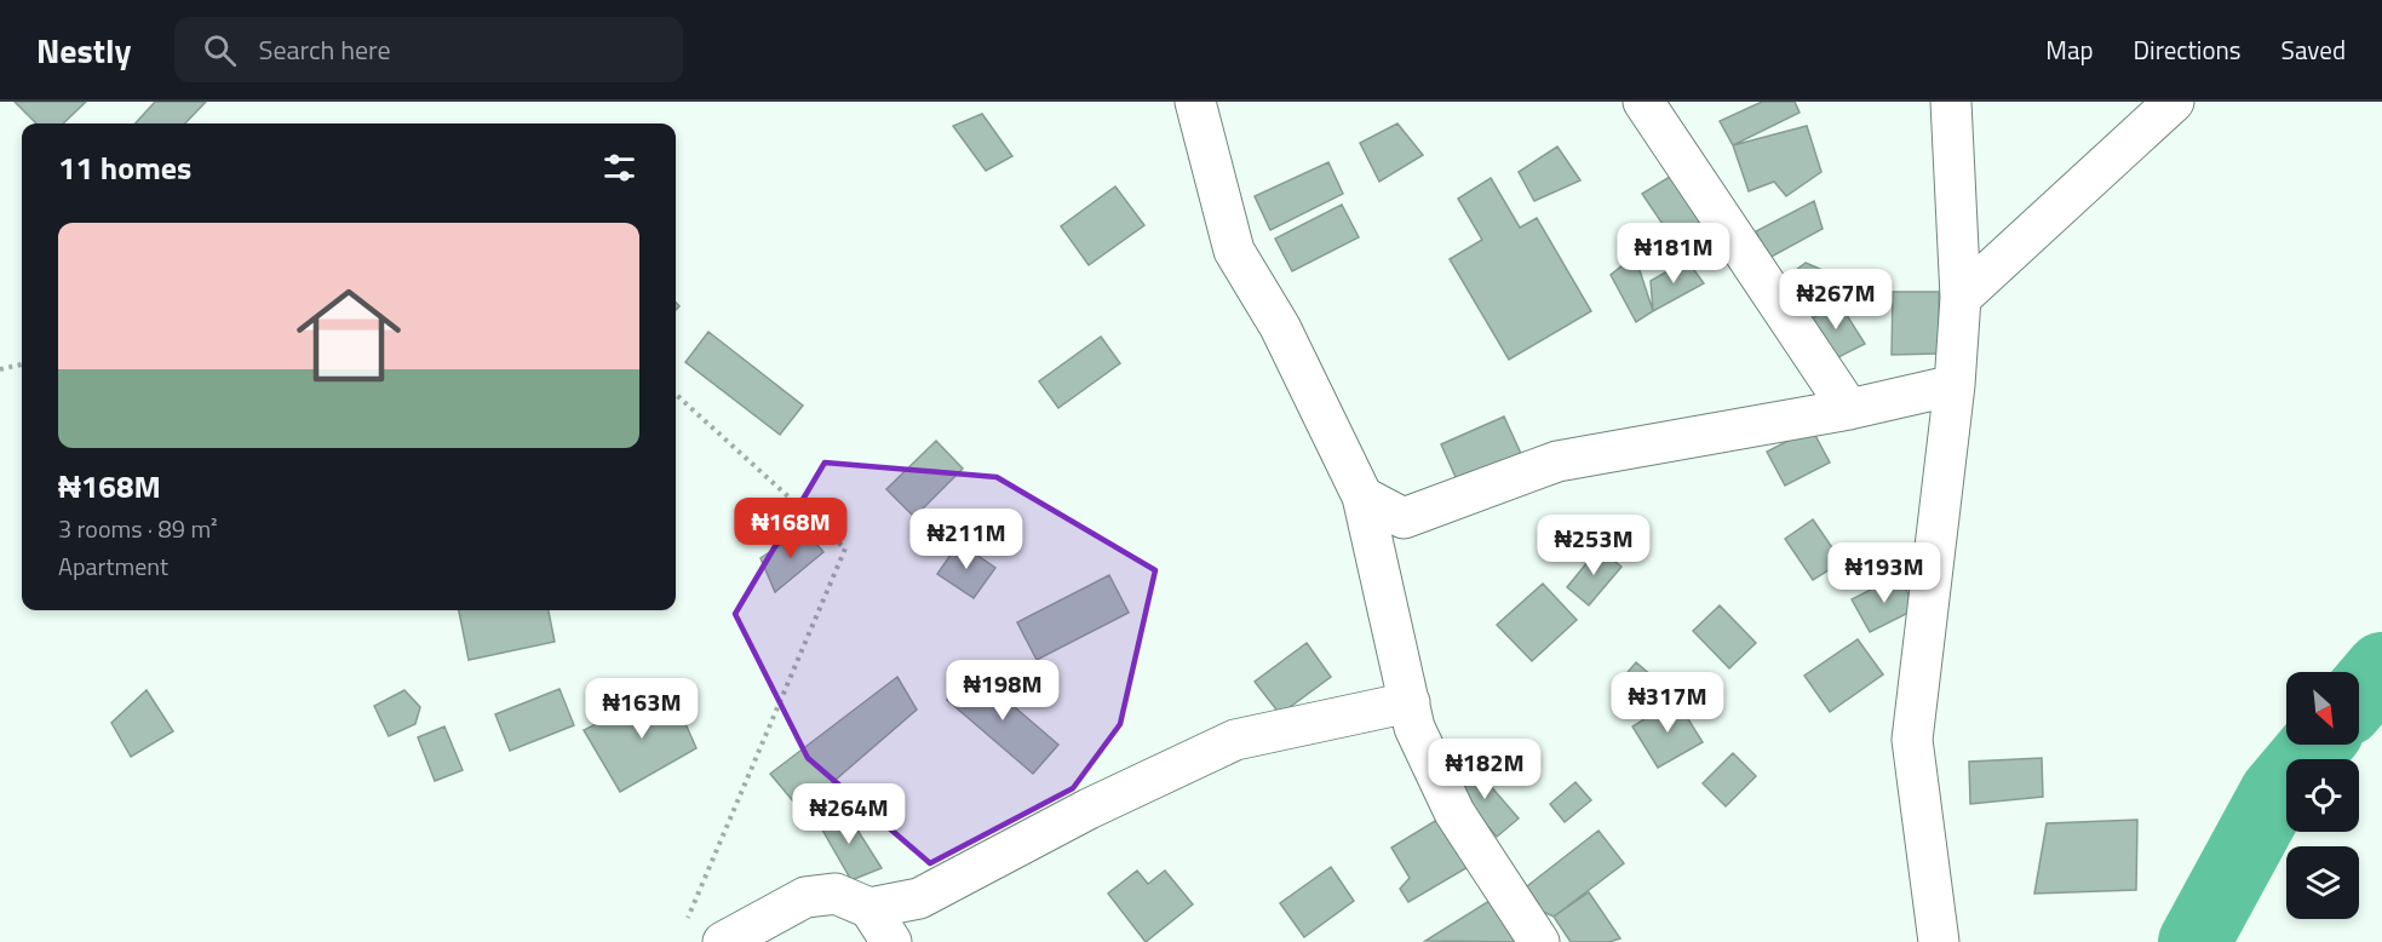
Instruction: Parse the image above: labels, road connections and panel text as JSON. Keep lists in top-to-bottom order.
{
  "north": "bottom right",
  "page": {
    "header": "Nestly",
    "search": "Search here",
    "nav": ["Map", "Directions", "Saved"],
    "heading": "11 homes",
    "list": [
      {
        "name": "₦168M",
        "note": "3 rooms · 89 m² · Apartment"
      }
    ],
    "price": [
      "₦181M",
      "₦267M",
      "₦168M",
      "₦211M",
      "₦253M",
      "₦193M",
      "₦198M",
      "₦317M",
      "₦163M",
      "₦182M",
      "₦264M"
    ]
  }
}
